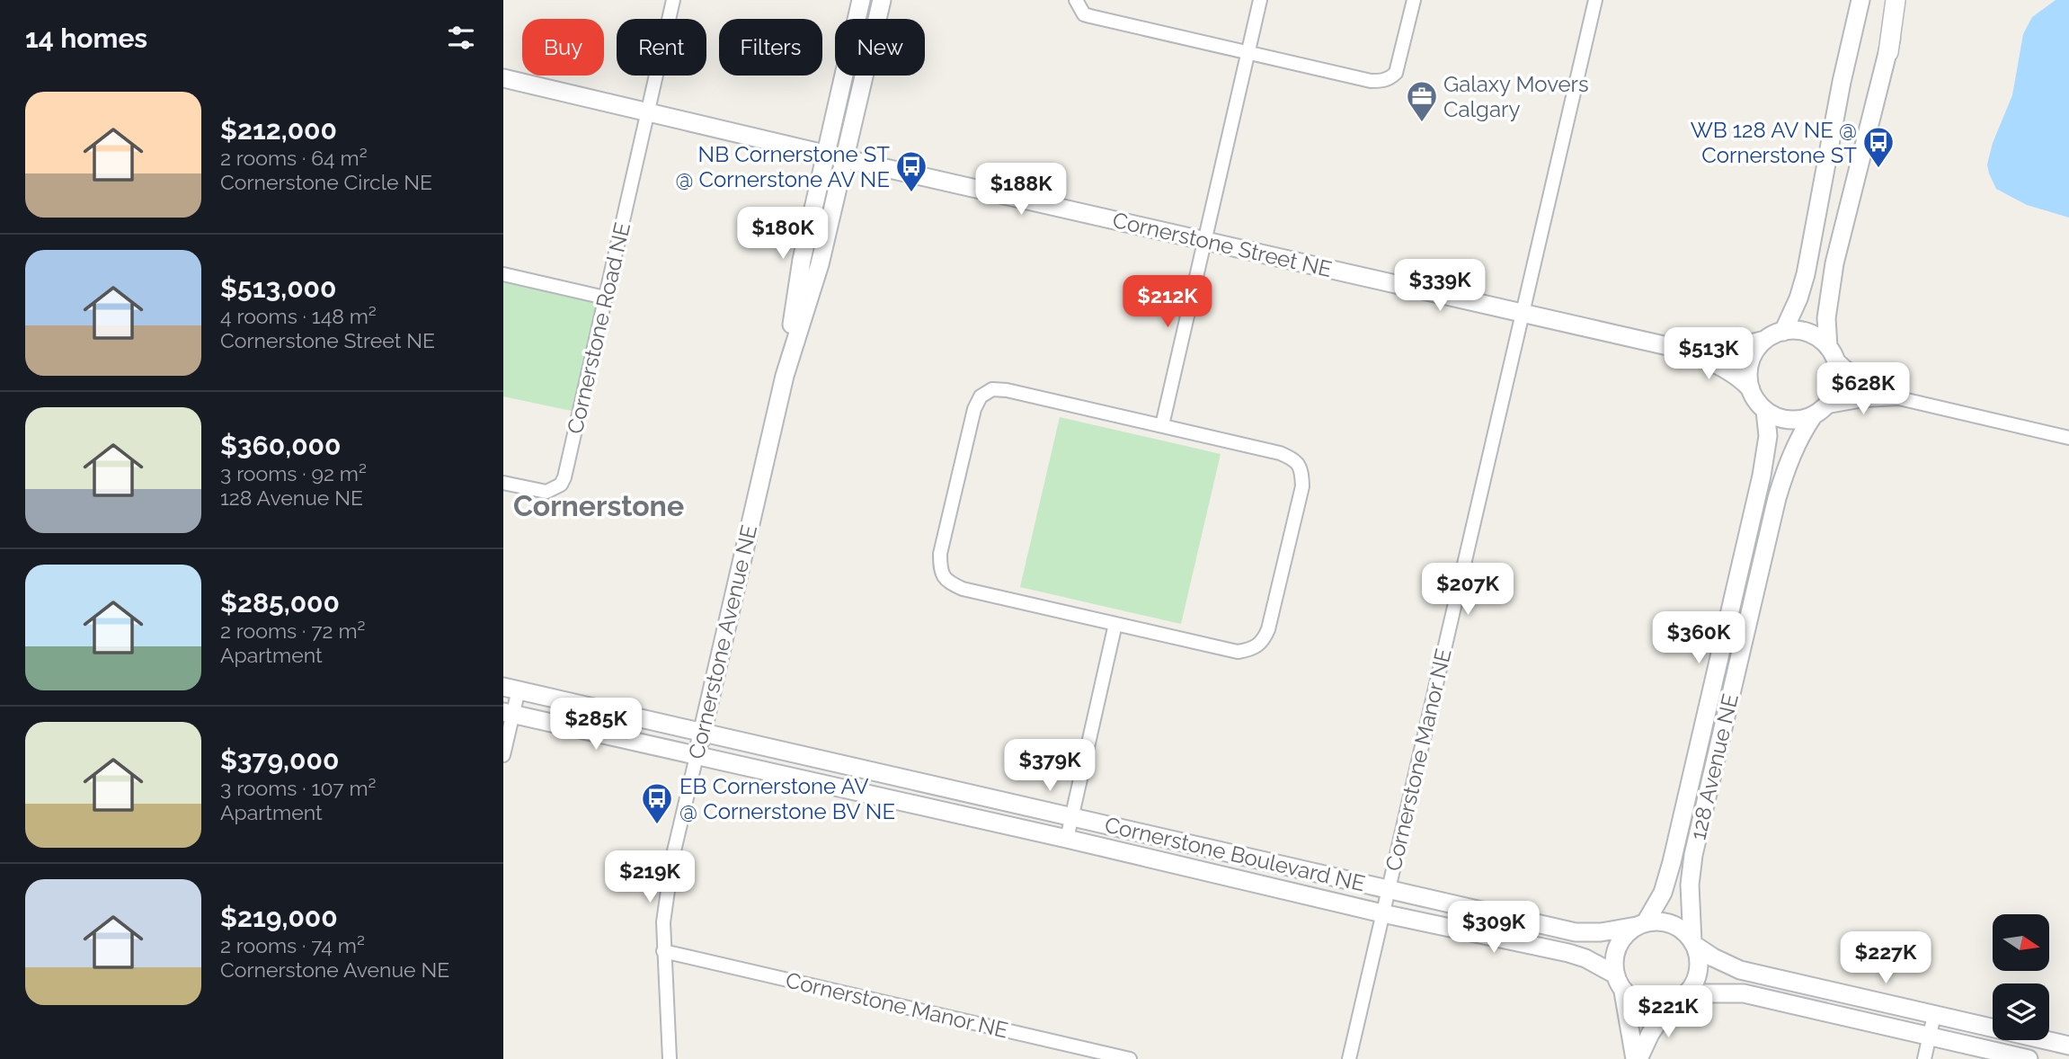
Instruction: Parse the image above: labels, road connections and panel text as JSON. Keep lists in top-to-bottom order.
{
  "streets": {
    "street": [
      "Cornerstone Street NE",
      "Cornerstone Road NE",
      "Cornerstone Avenue NE",
      "Cornerstone Manor NE",
      "128 Avenue NE",
      "Cornerstone Boulevard NE"
    ]
  },
  "crossings": [
    ["Cornerstone Street NE", "Cornerstone Road NE"],
    ["Cornerstone Street NE", "Cornerstone Avenue NE"],
    ["Cornerstone Street NE", "Cornerstone Manor NE"],
    ["Cornerstone Street NE", "128 Avenue NE"],
    ["Cornerstone Avenue NE", "Cornerstone Manor NE"],
    ["Cornerstone Avenue NE", "Cornerstone Boulevard NE"],
    ["Cornerstone Manor NE", "Cornerstone Boulevard NE"],
    ["128 Avenue NE", "Cornerstone Boulevard NE"]
  ],
  "districts": ["Cornerstone"],
  "places": {
    "office": ["Galaxy Movers Calgary"],
    "bus stop": ["WB 128 AV NE @ Cornerstone ST", "NB Cornerstone ST @ Cornerstone AV NE", "EB Cornerstone AV @ Cornerstone BV NE"]
  },
  "north": "right",
  "page": {
    "heading": "14 homes",
    "chip": [
      "Buy",
      "Rent",
      "Filters",
      "New"
    ],
    "list": [
      {
        "name": "$212,000",
        "note": "2 rooms · 64 m² · Cornerstone Circle NE"
      },
      {
        "name": "$513,000",
        "note": "4 rooms · 148 m² · Cornerstone Street NE"
      },
      {
        "name": "$360,000",
        "note": "3 rooms · 92 m² · 128 Avenue NE"
      },
      {
        "name": "$285,000",
        "note": "2 rooms · 72 m² · Apartment"
      },
      {
        "name": "$379,000",
        "note": "3 rooms · 107 m² · Apartment"
      },
      {
        "name": "$219,000",
        "note": "2 rooms · 74 m² · Cornerstone Avenue NE"
      }
    ],
    "price": [
      "$188K",
      "$180K",
      "$339K",
      "$212K",
      "$513K",
      "$628K",
      "$207K",
      "$360K",
      "$285K",
      "$379K",
      "$219K",
      "$309K",
      "$227K",
      "$221K"
    ]
  }
}
